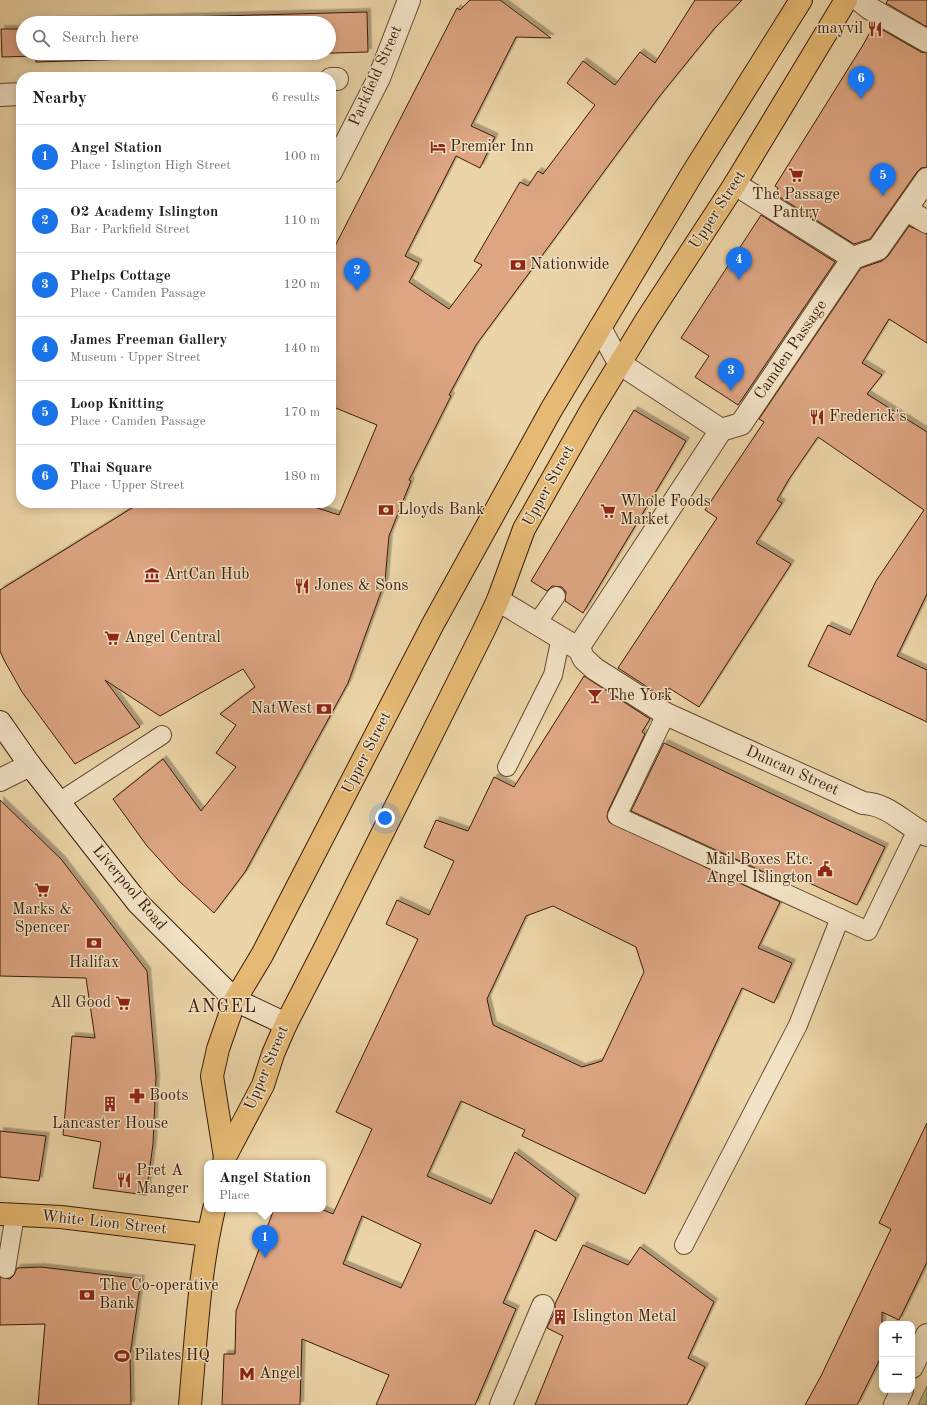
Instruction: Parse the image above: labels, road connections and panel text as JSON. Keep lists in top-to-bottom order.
{
  "streets": {
    "highway": ["Upper Street", "White Lion Street"],
    "street": [
      "Parkfield Street",
      "Camden Passage",
      "Duncan Street",
      "Liverpool Road"
    ]
  },
  "crossings": [
    ["Upper Street", "Duncan Street"],
    ["Upper Street", "Liverpool Road"]
  ],
  "districts": ["ANGEL"],
  "places": {
    "restaurant": [
      "mayvil",
      "Frederick's",
      "Jones & Sons",
      "Pret A Manger"
    ],
    "hotel": ["Premier Inn"],
    "supermarket": [
      "The Passage Pantry",
      "Whole Foods Market",
      "Angel Central",
      "Marks & Spencer",
      "All Good"
    ],
    "bank": [
      "Nationwide",
      "Lloyds Bank",
      "NatWest",
      "Halifax",
      "The Co-operative Bank"
    ],
    "museum": ["ArtCan Hub"],
    "bar": ["The York"],
    "public building": ["Mail Boxes Etc. Angel Islington"],
    "pharmacy": ["Boots"],
    "building": ["Lancaster House", "Islington Metal"],
    "sports": ["Pilates HQ"],
    "metro station": ["Angel"]
  },
  "page": {
    "search": "Search here",
    "pins": [
      "6",
      "5",
      "4",
      "2",
      "3",
      "1"
    ],
    "heading": ["Nearby", "6 results"],
    "list": [
      {
        "mark": "1",
        "name": "Angel Station",
        "note": "Place · Islington High Street",
        "value": "100 m"
      },
      {
        "mark": "2",
        "name": "O2 Academy Islington",
        "note": "Bar · Parkfield Street",
        "value": "110 m"
      },
      {
        "mark": "3",
        "name": "Phelps Cottage",
        "note": "Place · Camden Passage",
        "value": "120 m"
      },
      {
        "mark": "4",
        "name": "James Freeman Gallery",
        "note": "Museum · Upper Street",
        "value": "140 m"
      },
      {
        "mark": "5",
        "name": "Loop Knitting",
        "note": "Place · Camden Passage",
        "value": "170 m"
      },
      {
        "mark": "6",
        "name": "Thai Square",
        "note": "Place · Upper Street",
        "value": "180 m"
      }
    ],
    "popup": ["Angel Station", "Place"],
    "map_buttons": ["+", "−"]
  }
}
